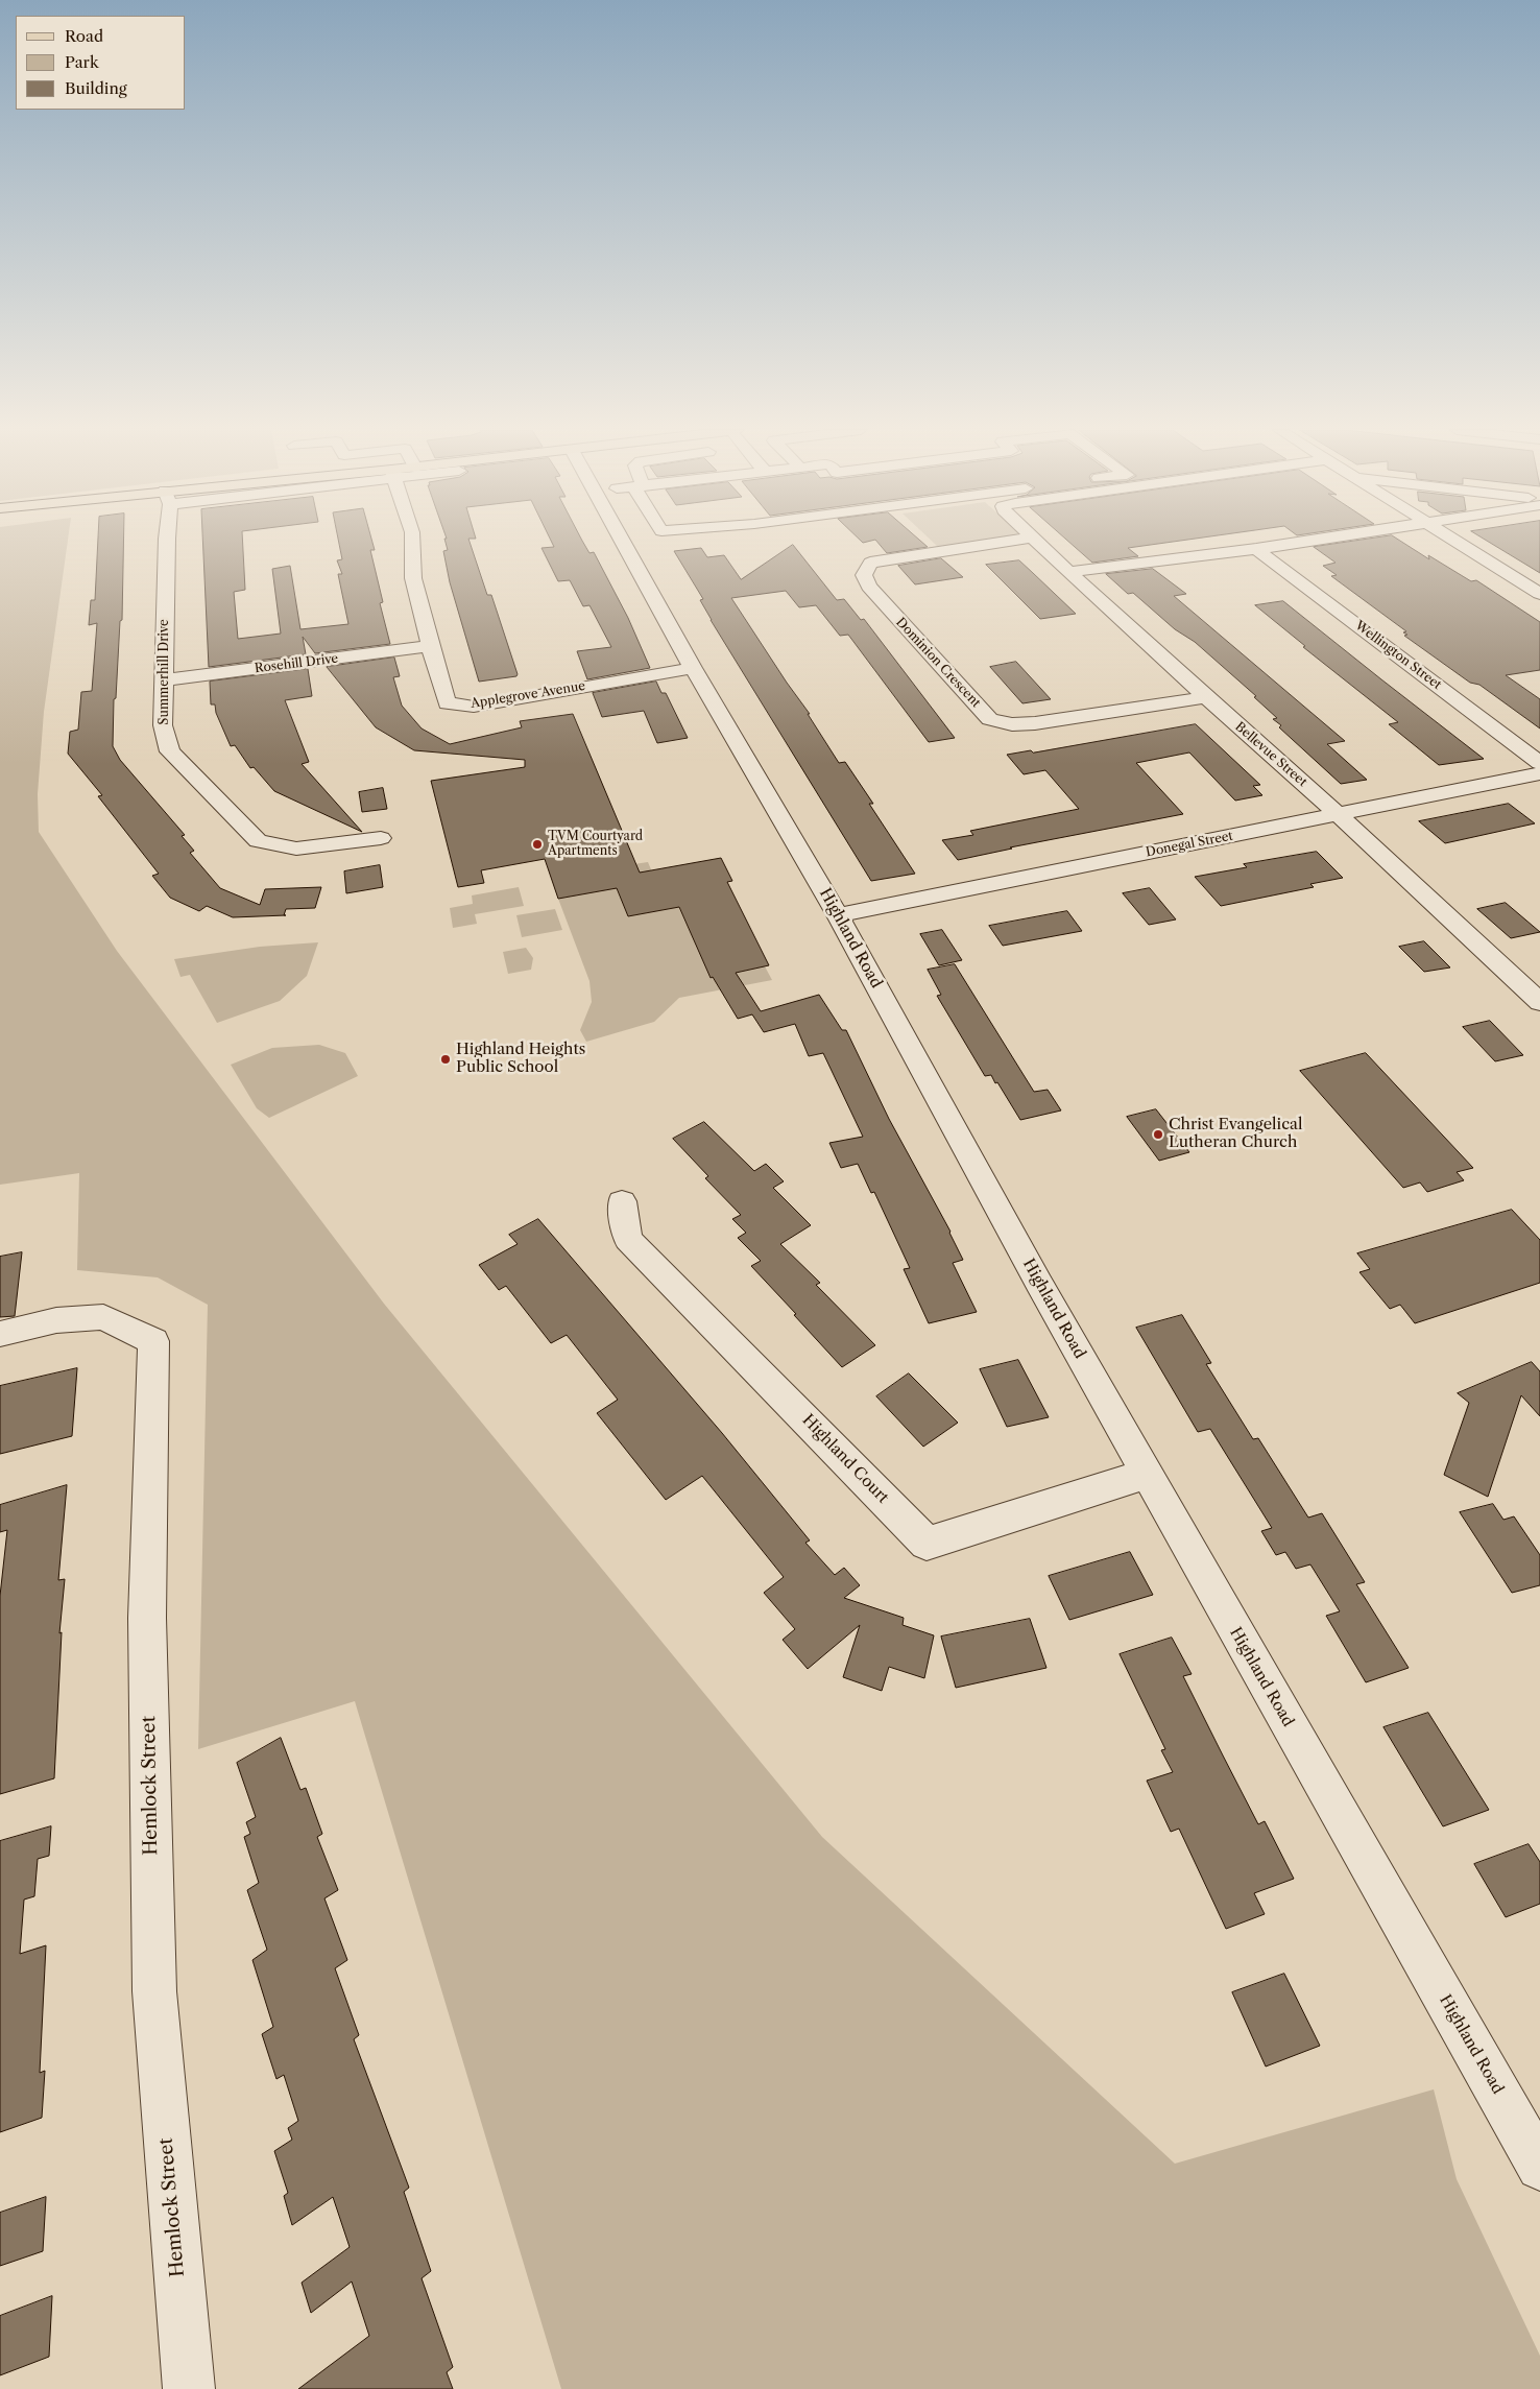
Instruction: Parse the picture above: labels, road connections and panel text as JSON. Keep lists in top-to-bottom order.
{
  "streets": {
    "street": [
      "Wellington Street",
      "Dominion Crescent",
      "Rosehill Drive",
      "Summerhill Drive",
      "Applegrove Avenue",
      "Bellevue Street",
      "Donegal Street",
      "Highland Road",
      "Highland Court",
      "Hemlock Street"
    ]
  },
  "crossings": [
    ["Dominion Crescent", "Bellevue Street"],
    ["Rosehill Drive", "Summerhill Drive"],
    ["Rosehill Drive", "Applegrove Avenue"],
    ["Applegrove Avenue", "Highland Road"],
    ["Bellevue Street", "Donegal Street"],
    ["Donegal Street", "Highland Road"],
    ["Highland Road", "Highland Court"]
  ],
  "places": ["TVM Courtyard Apartments", "Highland Heights Public School", "Christ Evangelical Lutheran Church"],
  "legend": ["Road", "Park", "Building"]
}
